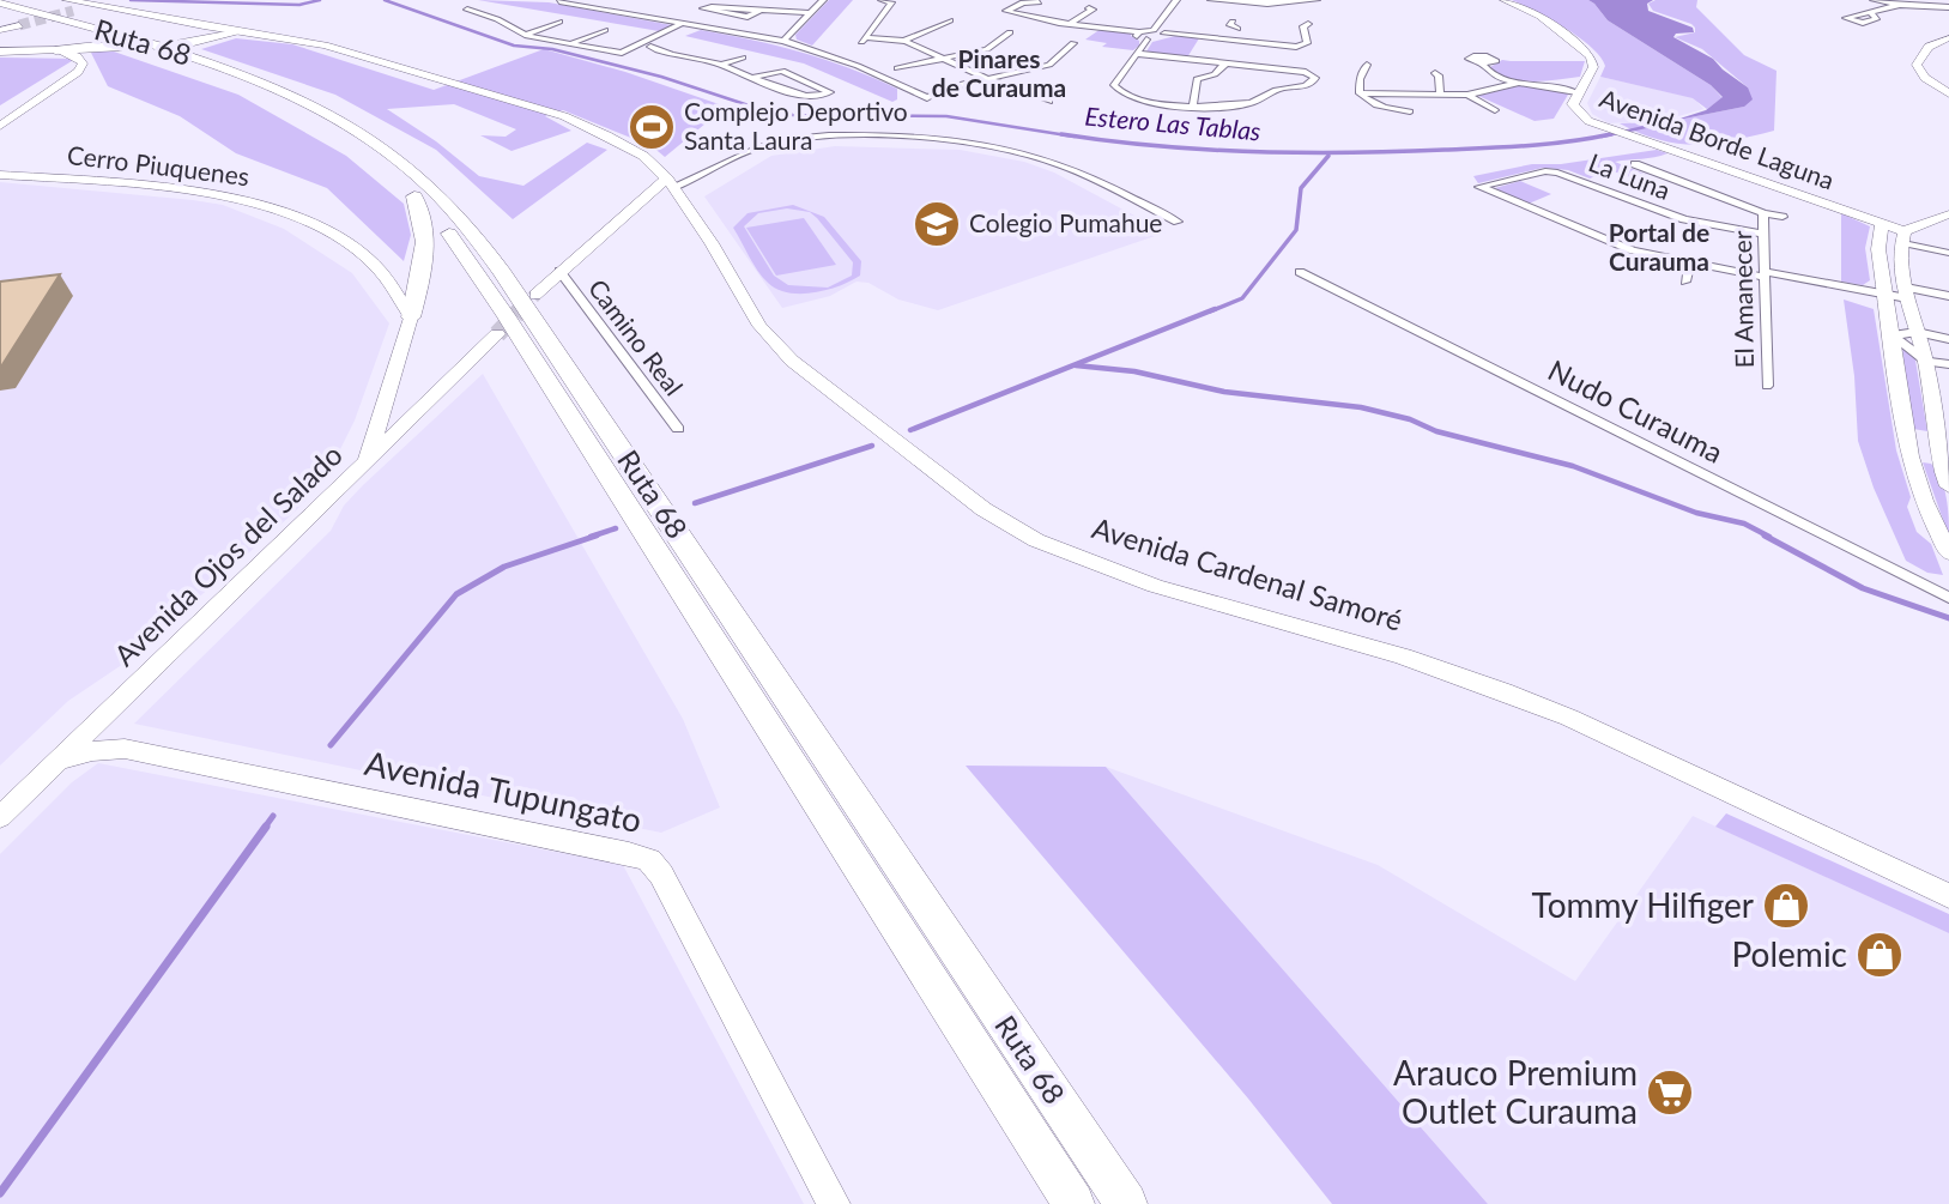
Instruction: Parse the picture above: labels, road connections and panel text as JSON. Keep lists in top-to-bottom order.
{
  "streets": {
    "highway": ["Ruta 68"],
    "street": [
      "Avenida Borde Laguna",
      "Cerro Piuquenes",
      "La Luna",
      "El Amanecer",
      "Camino Real",
      "Nudo Curauma",
      "Avenida Ojos del Salado",
      "Avenida Cardenal Samoré",
      "Avenida Tupungato"
    ]
  },
  "crossings": [
    ["La Luna", "El Amanecer"],
    ["Avenida Ojos del Salado", "Avenida Tupungato"]
  ],
  "districts": ["Pinares de Curauma", "Portal de Curauma"],
  "water": ["Estero Las Tablas"],
  "places": {
    "sports": ["Complejo Deportivo Santa Laura"],
    "school or university": ["Colegio Pumahue"],
    "shop": ["Tommy Hilfiger", "Polemic"],
    "supermarket": ["Arauco Premium Outlet Curauma"]
  }
}
